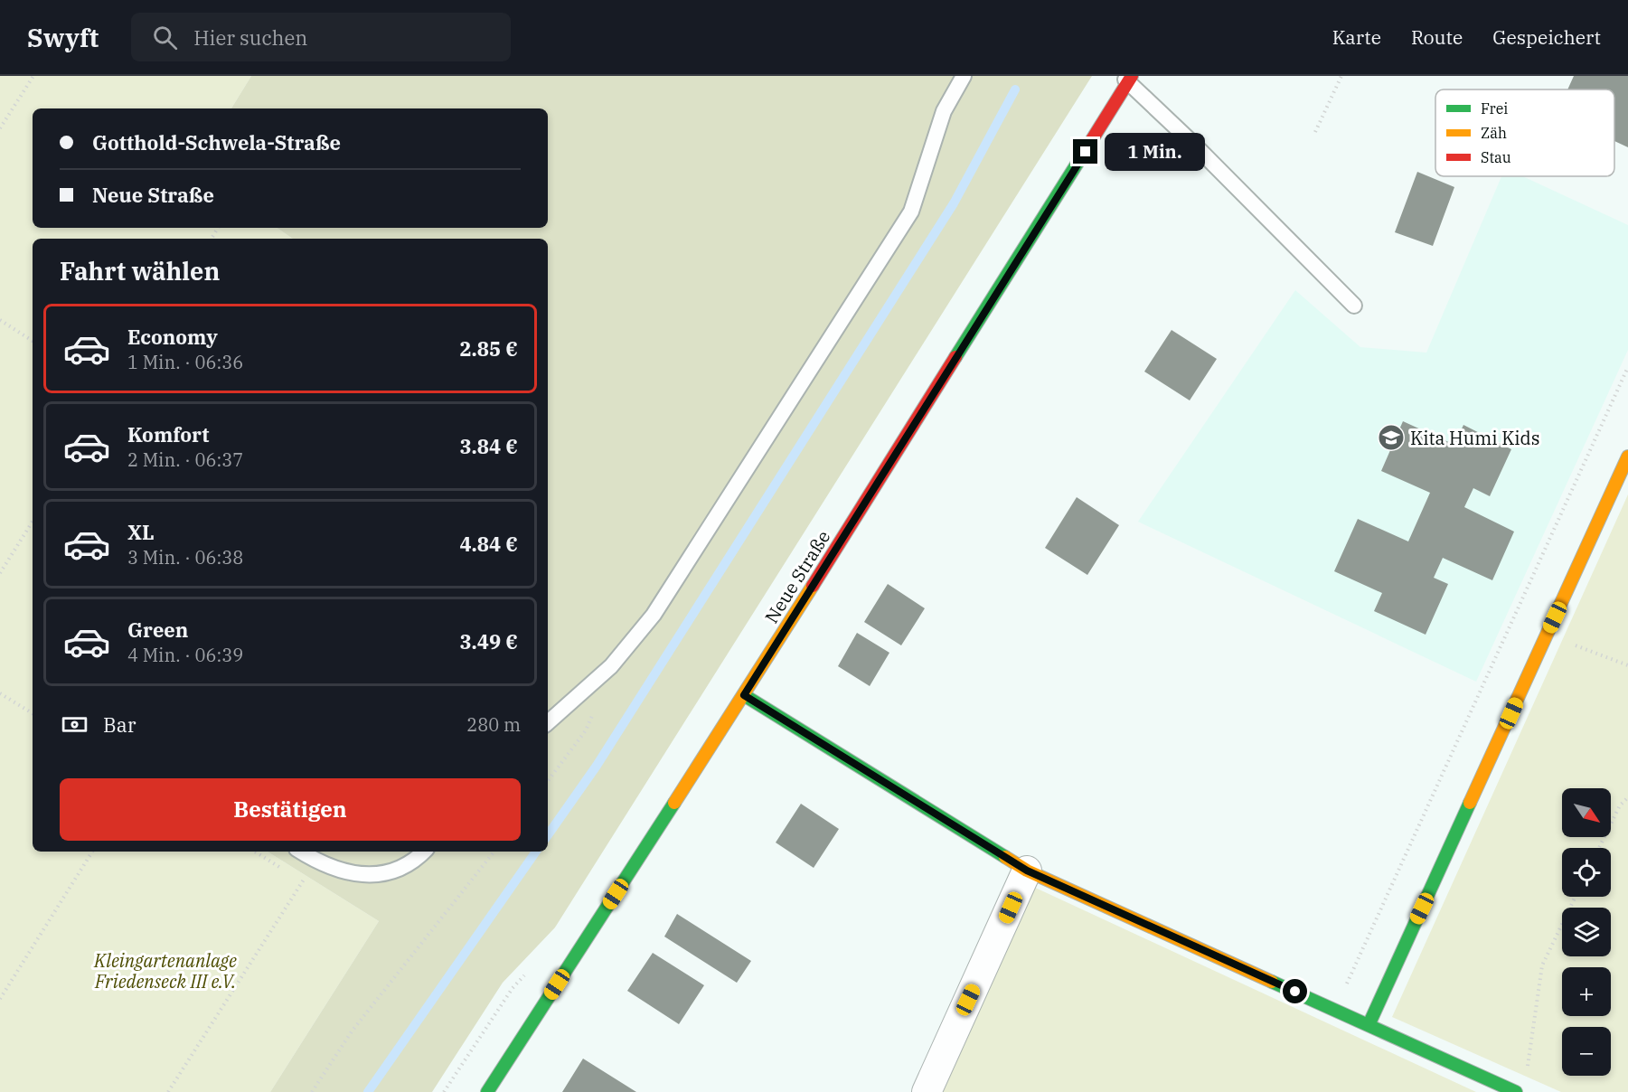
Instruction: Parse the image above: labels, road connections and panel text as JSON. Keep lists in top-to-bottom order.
{
  "streets": {
    "street": ["Neue Straße"]
  },
  "parks": ["Kleingartenanlage Friedenseck III e.V."],
  "places": {
    "school or university": ["Kita Humi Kids"]
  },
  "legend": ["Frei", "Zäh", "Stau"],
  "north": "bottom right",
  "page": {
    "header": "Swyft",
    "search": "Hier suchen",
    "nav": ["Karte", "Route", "Gespeichert"],
    "banner": ["Gotthold-Schwela-Straße", "Neue Straße"],
    "bubble": "1 Min.",
    "heading": "Fahrt wählen",
    "list": [
      {
        "name": "Economy",
        "note": "1 Min. · 06:36",
        "value": "2.85 €"
      },
      {
        "name": "Komfort",
        "note": "2 Min. · 06:37",
        "value": "3.84 €"
      },
      {
        "name": "XL",
        "note": "3 Min. · 06:38",
        "value": "4.84 €"
      },
      {
        "name": "Green",
        "note": "4 Min. · 06:39",
        "value": "3.49 €"
      }
    ],
    "pay": ["Bar", "280 m"],
    "buttons": "Bestätigen",
    "map_buttons": ["+", "−"]
  }
}
